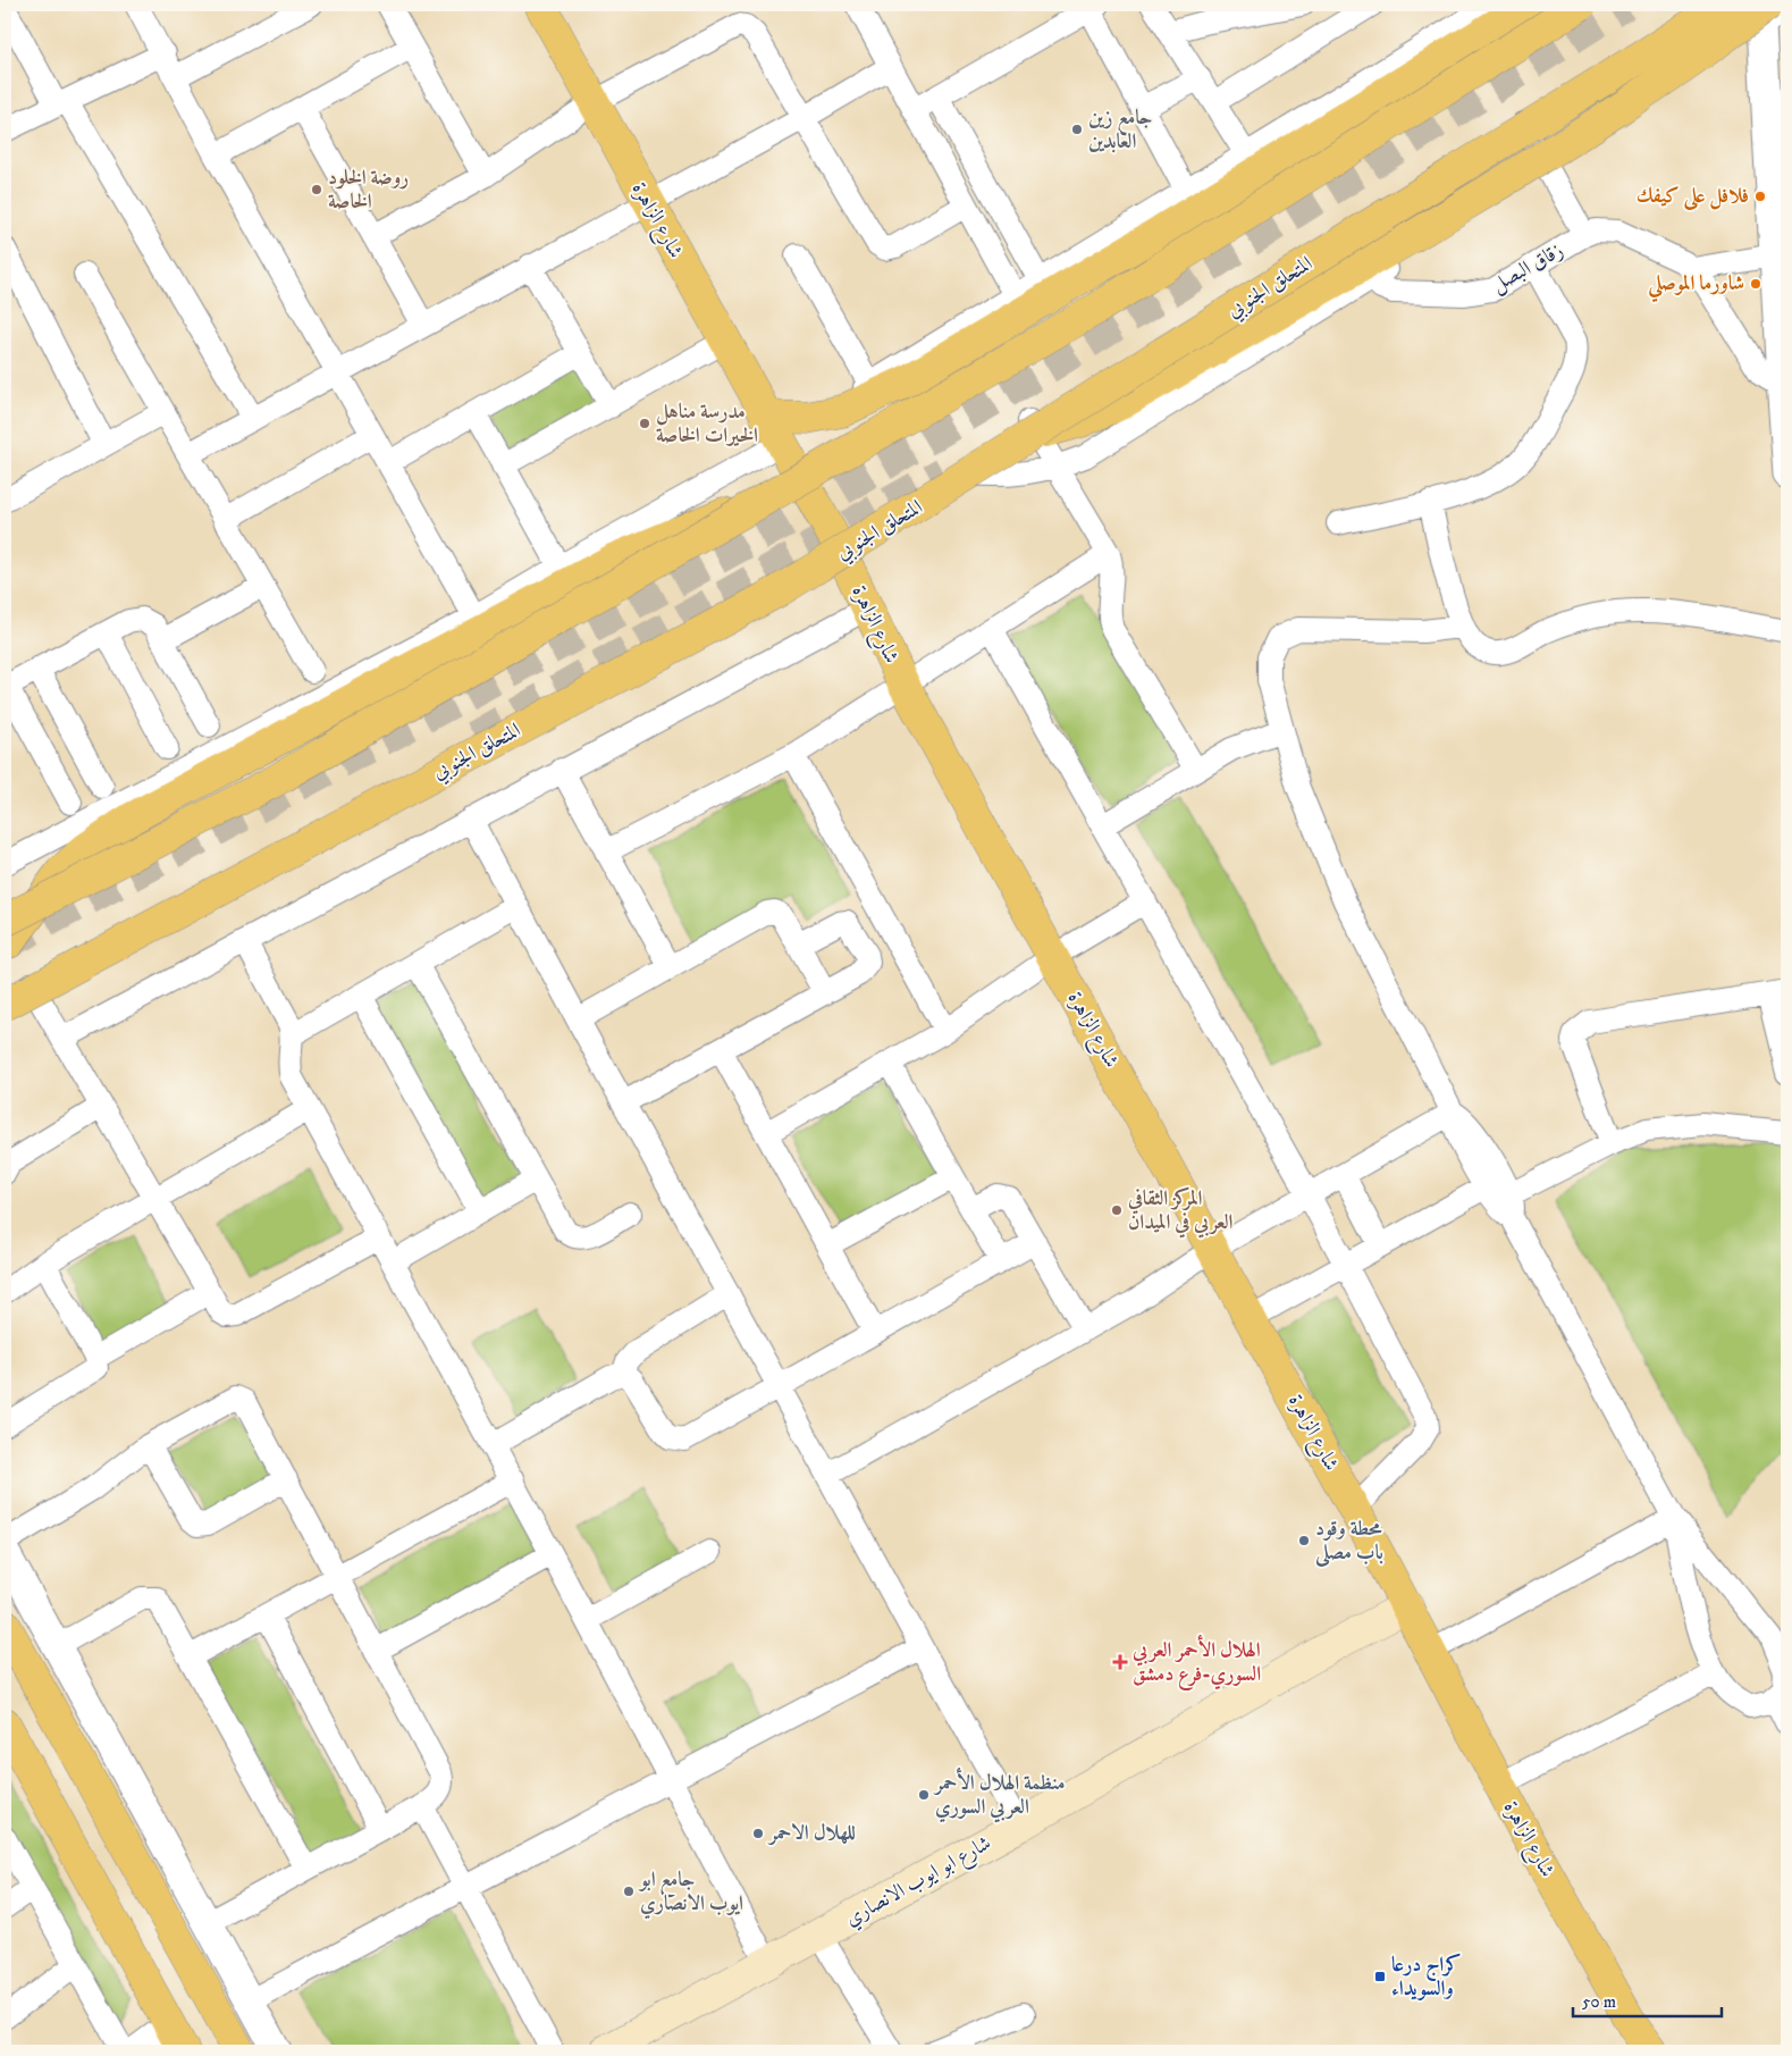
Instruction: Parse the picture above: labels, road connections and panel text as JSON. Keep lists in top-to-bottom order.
{
  "streets": {
    "main road": ["شارع الزاهرة", "المتحلق الجنوبي", "شارع ابو ايوب الانصاري"],
    "street": ["زقاق البصل"]
  },
  "crossings": [
    ["شارع الزاهرة", "شارع ابو ايوب الانصاري"]
  ],
  "places": {
    "other": [
      "جامع زين العابدين",
      "روضة الخلود الخاصة",
      "فلافل على كيفك",
      "شاورما الموصلي",
      "مدرسة مناهل الخيرات الخاصة",
      "المركز الثقافي العربي في الميدان",
      "محطة وقود باب مصلى",
      "منظمة الهلال الأحمر العربي السوري",
      "للهلال الاحمر",
      "جامع ابو ايوب الانصاري"
    ],
    "health": ["الهلال الأحمر العربي السوري-فرع دمشق"],
    "transit": ["كراج درعا والسويداء"]
  },
  "scale_bar": "50 m"
}
